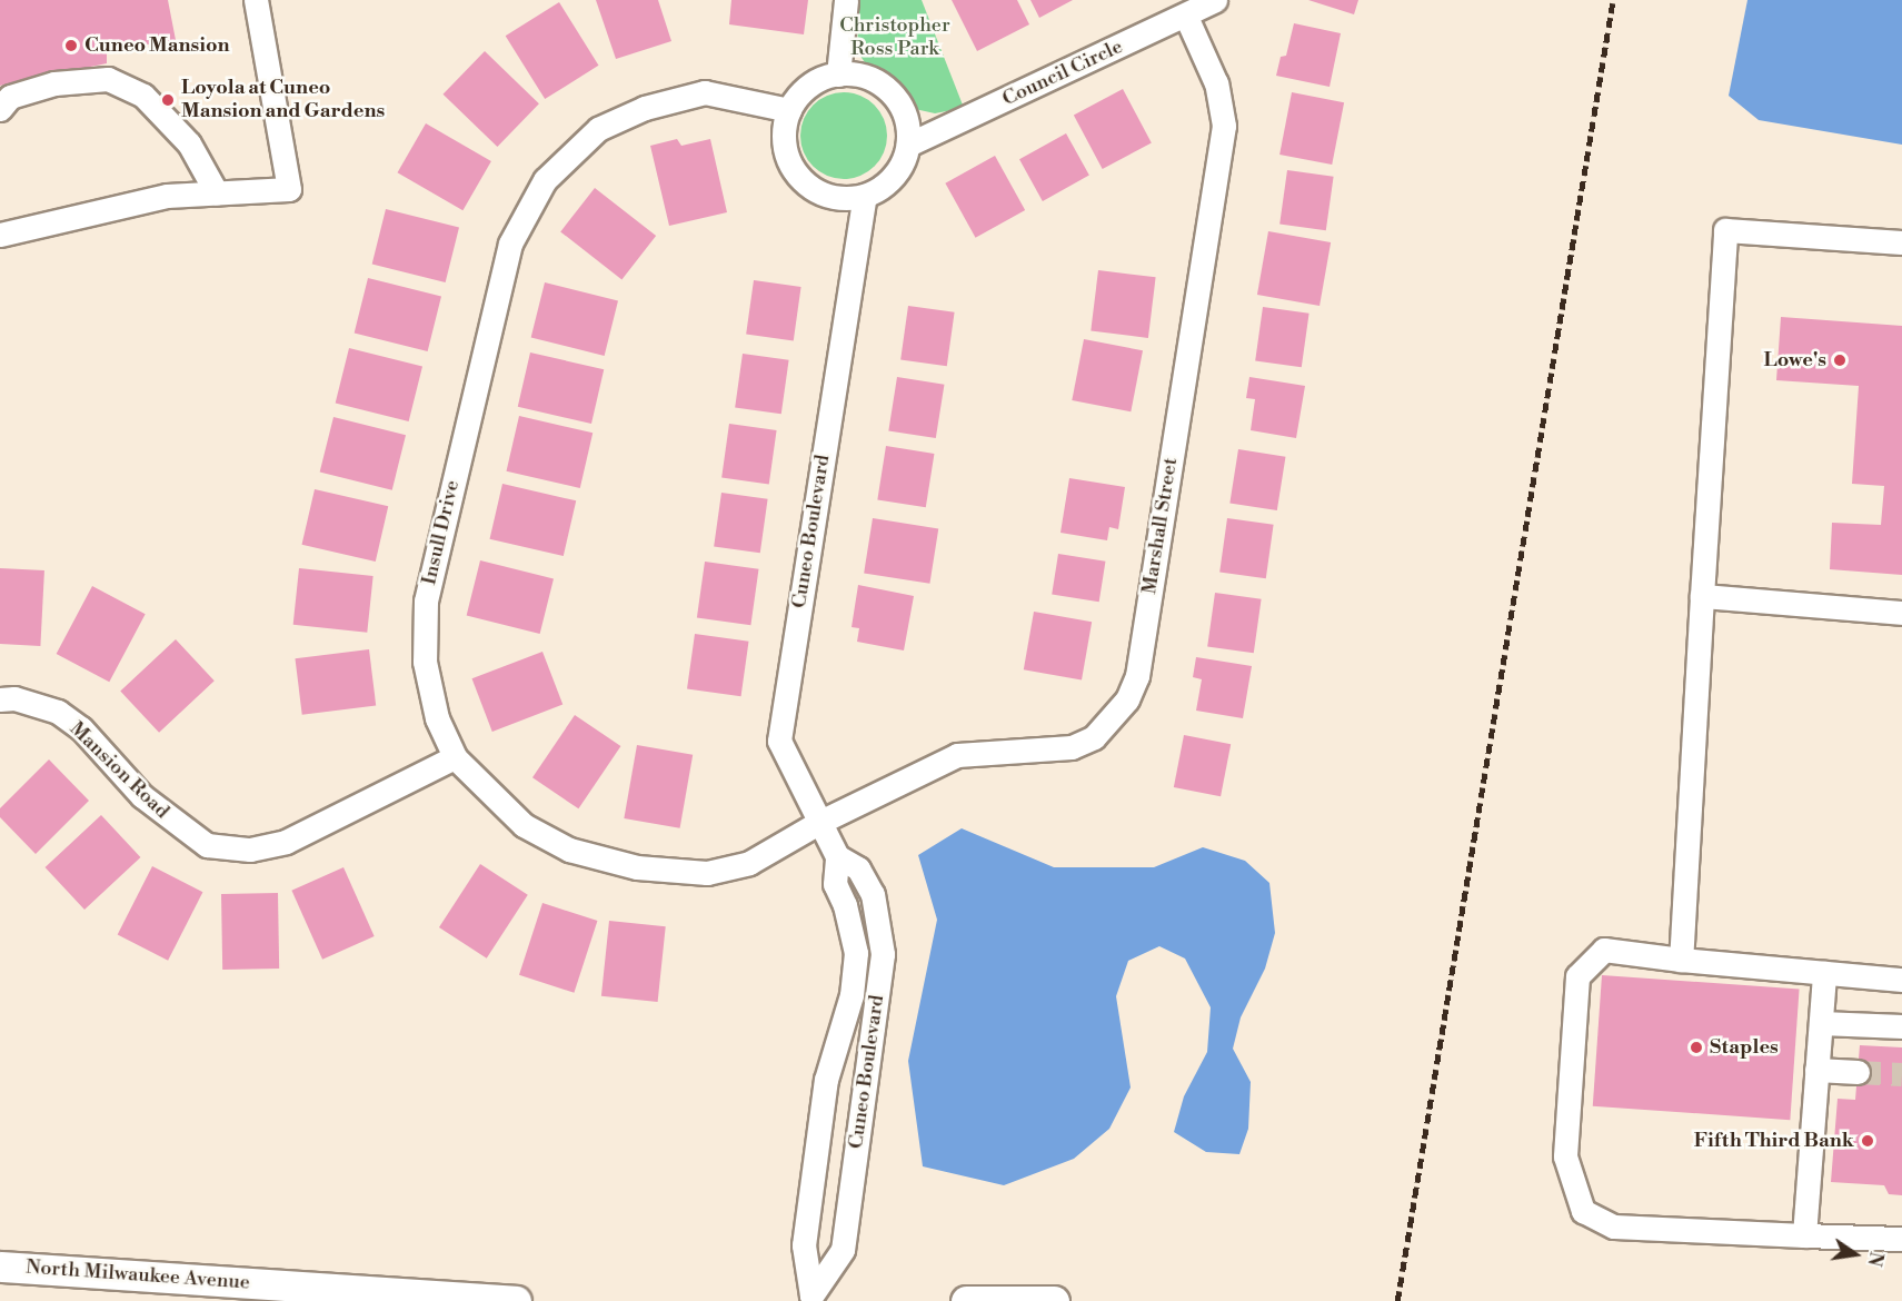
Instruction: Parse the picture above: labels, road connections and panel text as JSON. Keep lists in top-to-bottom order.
{
  "streets": {
    "main road": ["North Milwaukee Avenue"],
    "street": [
      "Council Circle",
      "Marshall Street",
      "Cuneo Boulevard",
      "Insull Drive",
      "Mansion Road"
    ]
  },
  "crossings": [
    ["Council Circle", "Marshall Street"],
    ["Council Circle", "Cuneo Boulevard"],
    ["Council Circle", "Insull Drive"],
    ["Marshall Street", "Cuneo Boulevard"],
    ["Marshall Street", "Insull Drive"],
    ["Cuneo Boulevard", "Insull Drive"],
    ["Insull Drive", "Mansion Road"]
  ],
  "parks": ["Christopher Ross Park"],
  "places": [
    "Cuneo Mansion",
    "Loyola at Cuneo Mansion and Gardens",
    "Lowe's",
    "Staples",
    "Fifth Third Bank"
  ],
  "north": "right"
}
